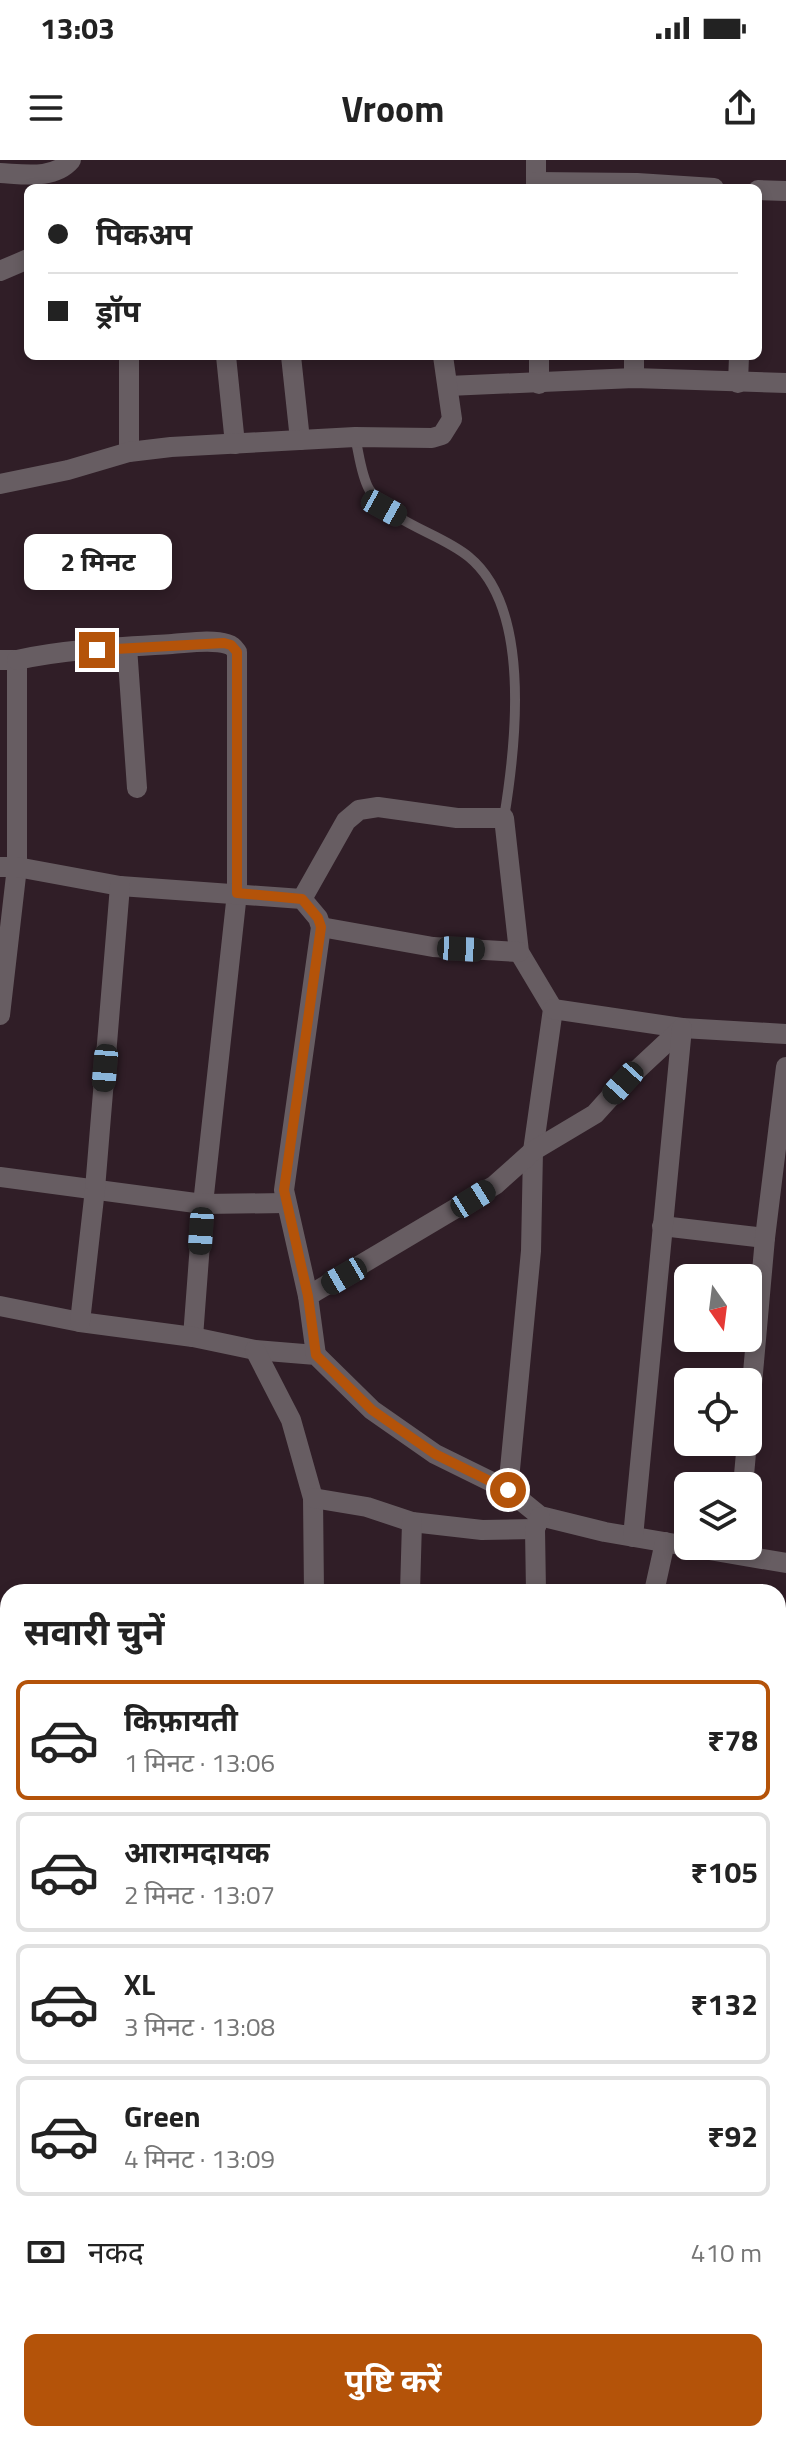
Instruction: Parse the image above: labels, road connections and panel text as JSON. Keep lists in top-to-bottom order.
{
  "north": "bottom",
  "page": {
    "status": "13:03",
    "header": "Vroom",
    "banner": ["पिकअप", "ड्रॉप"],
    "bubble": "2 मिनट",
    "heading": "सवारी चुनें",
    "list": [
      {
        "name": "किफ़ायती",
        "note": "1 मिनट · 13:06",
        "value": "₹78"
      },
      {
        "name": "आरामदायक",
        "note": "2 मिनट · 13:07",
        "value": "₹105"
      },
      {
        "name": "XL",
        "note": "3 मिनट · 13:08",
        "value": "₹132"
      },
      {
        "name": "Green",
        "note": "4 मिनट · 13:09",
        "value": "₹92"
      }
    ],
    "pay": ["नकद", "410 m"],
    "buttons": "पुष्टि करें"
  }
}
